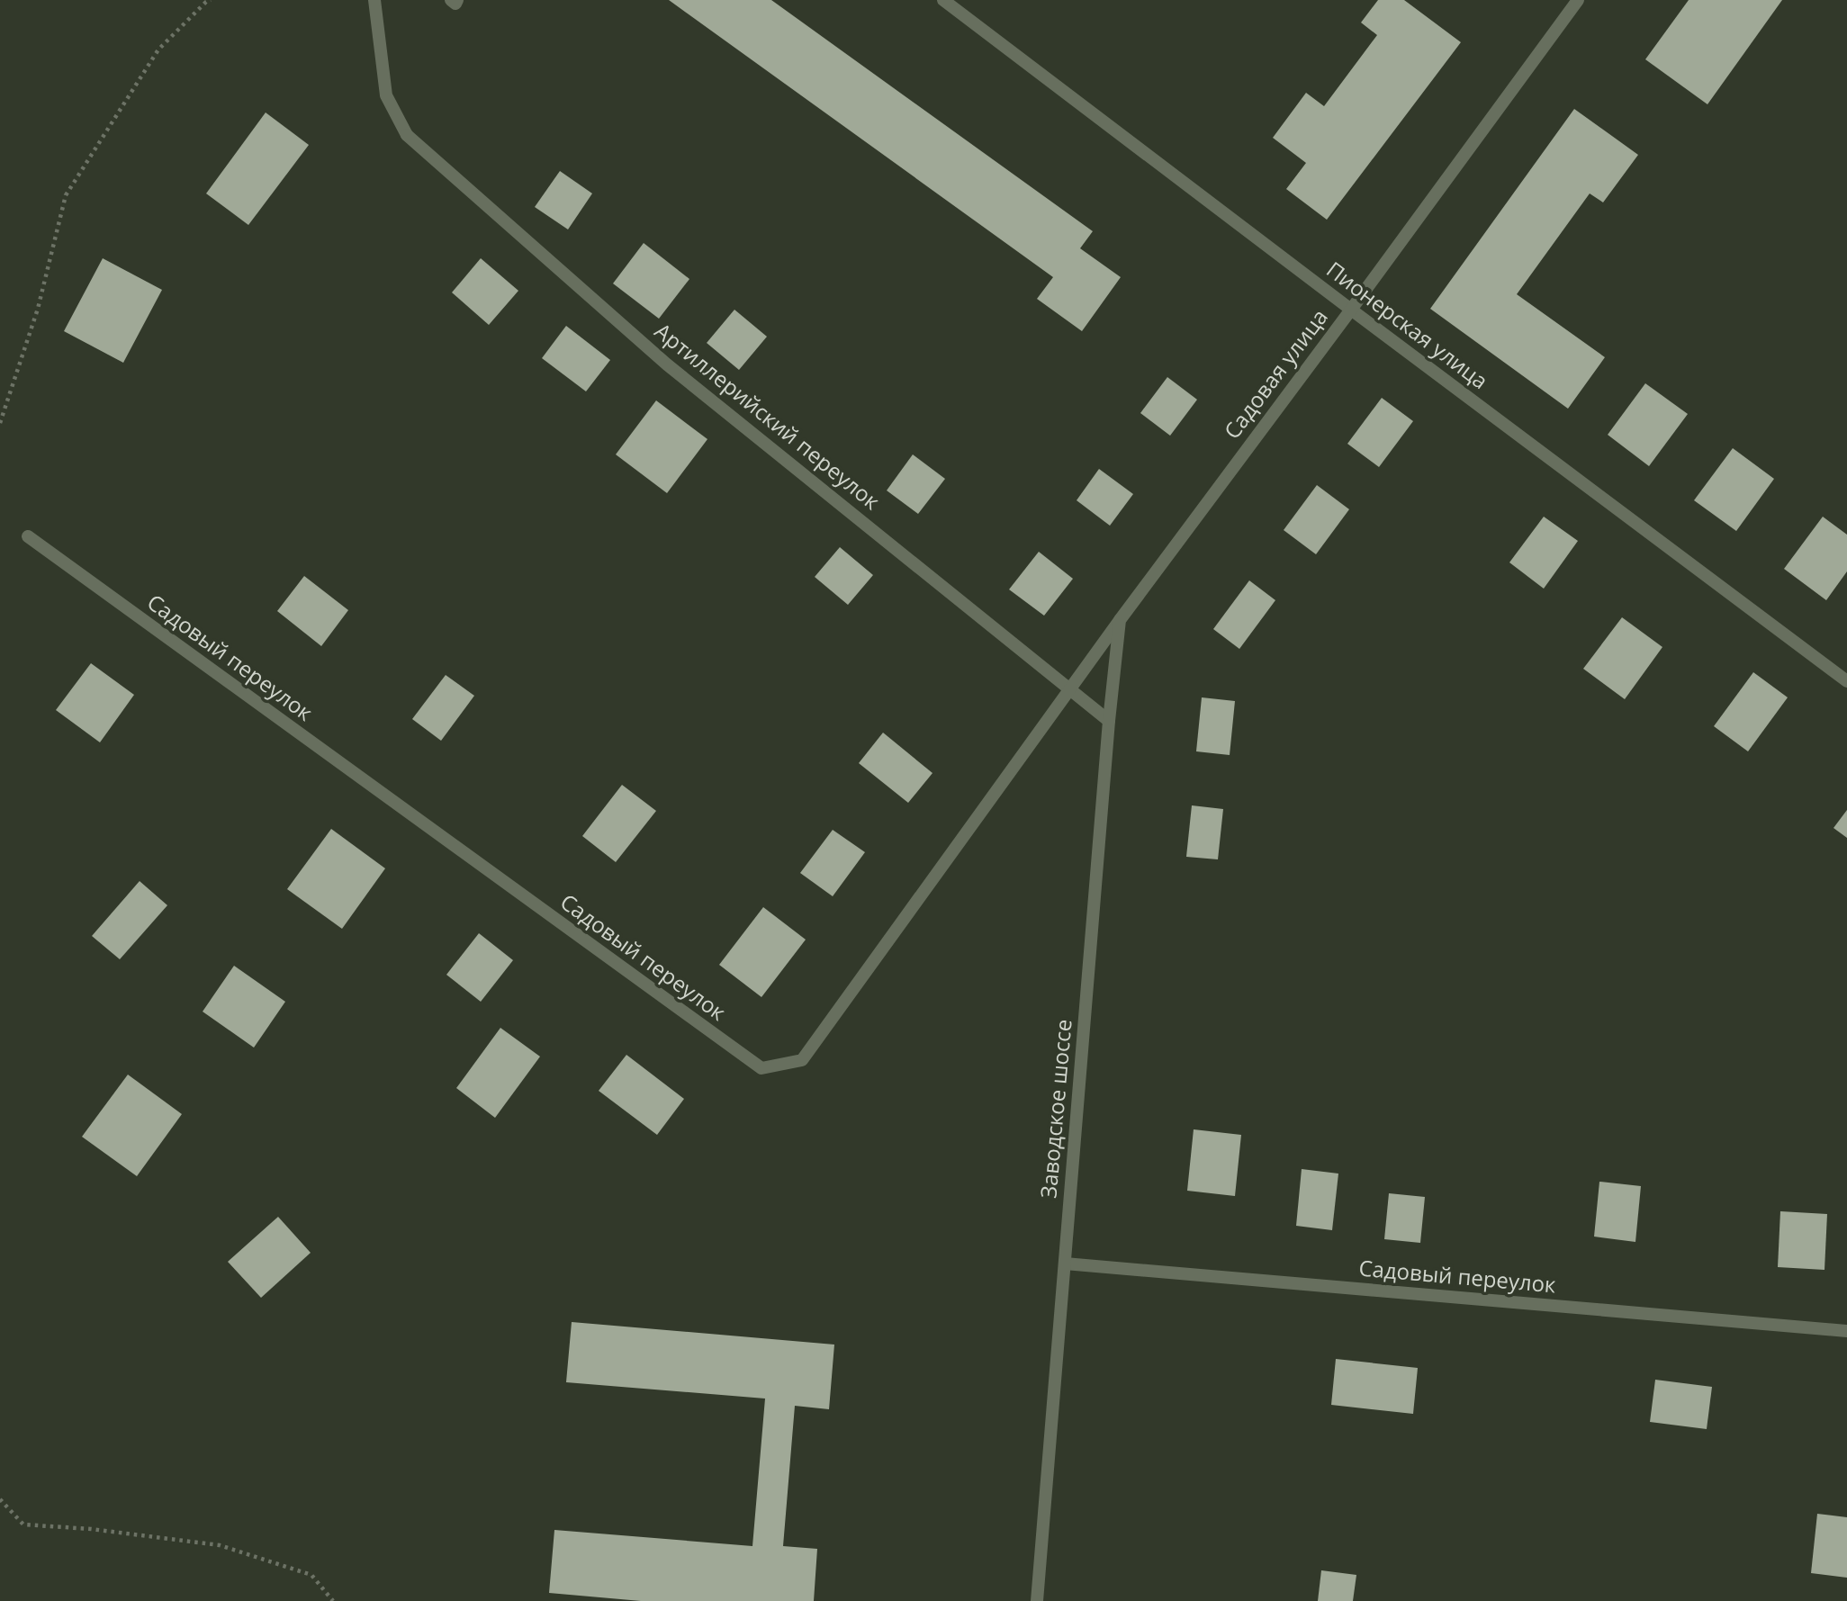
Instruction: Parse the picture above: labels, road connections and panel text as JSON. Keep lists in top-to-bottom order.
{
  "streets": {
    "street": [
      "Пионерская улица",
      "Садовая улица",
      "Артиллерийский переулок",
      "Садовый переулок",
      "Заводское шоссе"
    ]
  },
  "crossings": [
    ["Пионерская улица", "Садовая улица"],
    ["Садовая улица", "Садовый переулок"],
    ["Садовая улица", "Заводское шоссе"],
    ["Артиллерийский переулок", "Садовый переулок"],
    ["Артиллерийский переулок", "Заводское шоссе"],
    ["Садовый переулок", "Заводское шоссе"]
  ]
}
